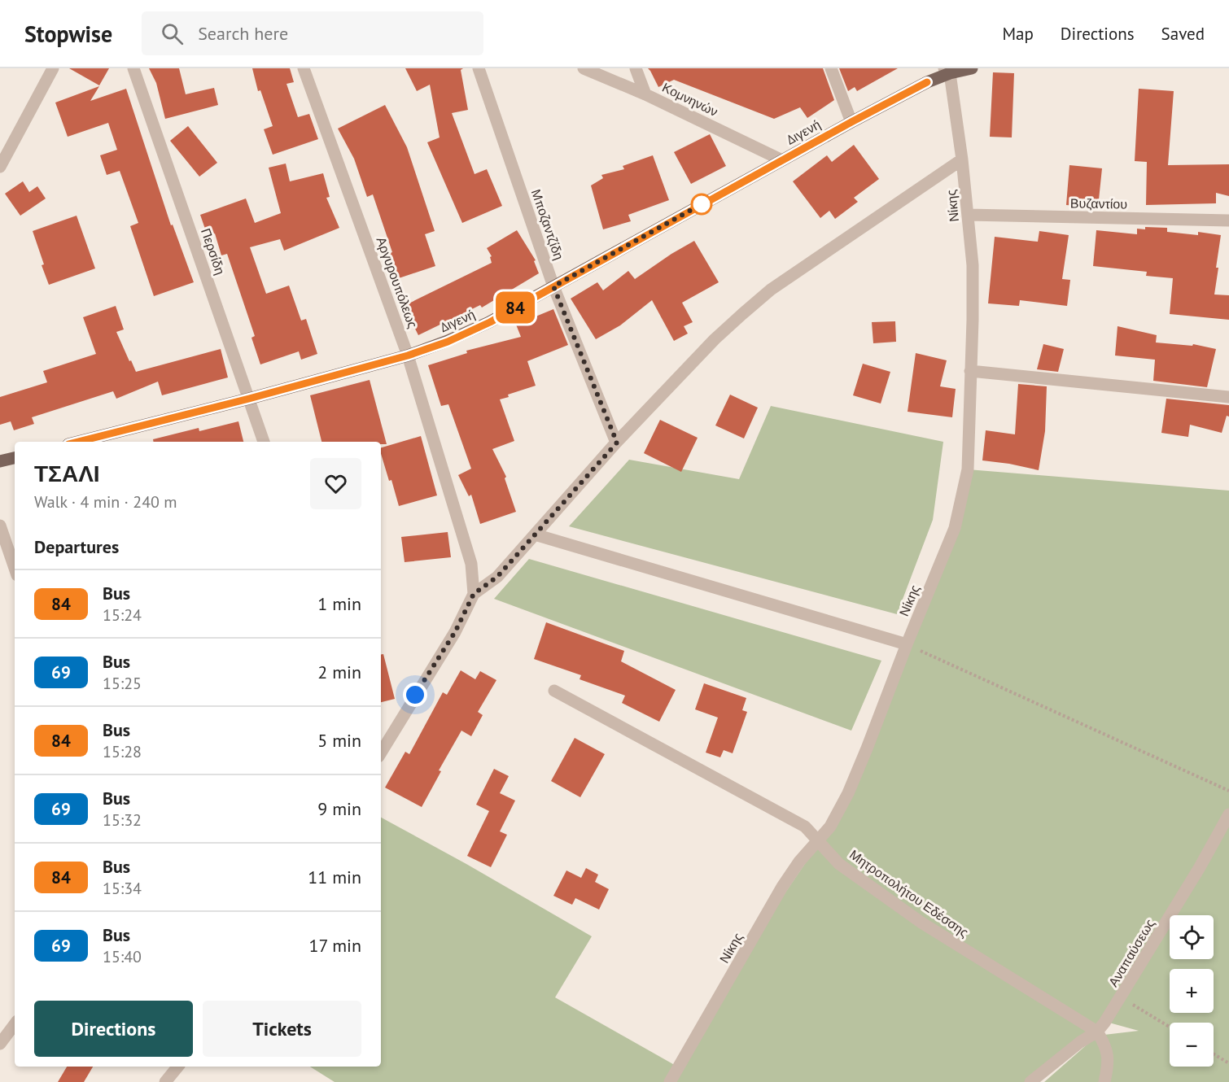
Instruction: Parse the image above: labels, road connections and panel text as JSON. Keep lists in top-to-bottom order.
{
  "streets": {
    "main road": ["Διγενή"],
    "street": [
      "Κομνηνών",
      "Βυζαντίου",
      "Νίκης",
      "Μποζαντζίδη",
      "Περσίδη",
      "Αργυρουπόλεως",
      "Μητροπολήτου Εδέσσης",
      "Αναπαύσεως"
    ]
  },
  "crossings": [
    ["Κομνηνών", "Διγενή"],
    ["Διγενή", "Νίκης"],
    ["Διγενή", "Μποζαντζίδη"],
    ["Διγενή", "Περσίδη"],
    ["Διγενή", "Αργυρουπόλεως"],
    ["Βυζαντίου", "Νίκης"],
    ["Νίκης", "Μητροπολήτου Εδέσσης"],
    ["Μητροπολήτου Εδέσσης", "Αναπαύσεως"]
  ],
  "lines": ["bus line 84"],
  "page": {
    "header": "Stopwise",
    "search": "Search here",
    "nav": ["Map", "Directions", "Saved"],
    "on_map": "84",
    "heading": [
      ["ΤΣΑΛΙ", "Walk · 4 min · 240 m"],
      "Departures"
    ],
    "list": [
      {
        "mark": "84",
        "name": "Bus",
        "note": "15:24",
        "value": "1 min"
      },
      {
        "mark": "69",
        "name": "Bus",
        "note": "15:25",
        "value": "2 min"
      },
      {
        "mark": "84",
        "name": "Bus",
        "note": "15:28",
        "value": "5 min"
      },
      {
        "mark": "69",
        "name": "Bus",
        "note": "15:32",
        "value": "9 min"
      },
      {
        "mark": "84",
        "name": "Bus",
        "note": "15:34",
        "value": "11 min"
      },
      {
        "mark": "69",
        "name": "Bus",
        "note": "15:40",
        "value": "17 min"
      }
    ],
    "map_buttons": ["+", "−"],
    "buttons": ["Directions", "Tickets"]
  }
}
